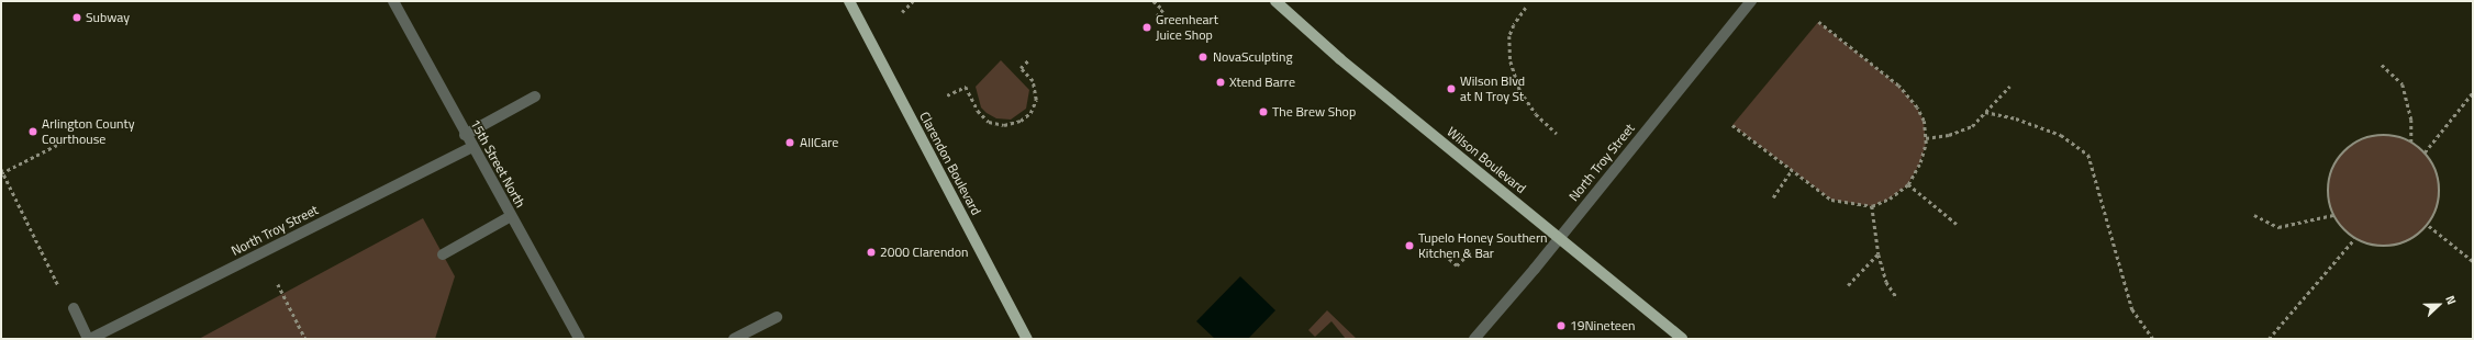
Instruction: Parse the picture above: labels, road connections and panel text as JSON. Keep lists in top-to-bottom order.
{
  "streets": {
    "main road": ["Wilson Boulevard", "Clarendon Boulevard"],
    "street": ["North Troy Street", "15th Street North"]
  },
  "crossings": [
    ["Wilson Boulevard", "North Troy Street"],
    ["North Troy Street", "15th Street North"]
  ],
  "places": [
    "Subway",
    "Greenheart Juice Shop",
    "NovaSculpting",
    "Xtend Barre",
    "Wilson Blvd at N Troy St",
    "The Brew Shop",
    "Arlington County Courthouse",
    "AllCare",
    "Tupelo Honey Southern Kitchen & Bar",
    "2000 Clarendon",
    "19Nineteen"
  ],
  "north": "right"
}
